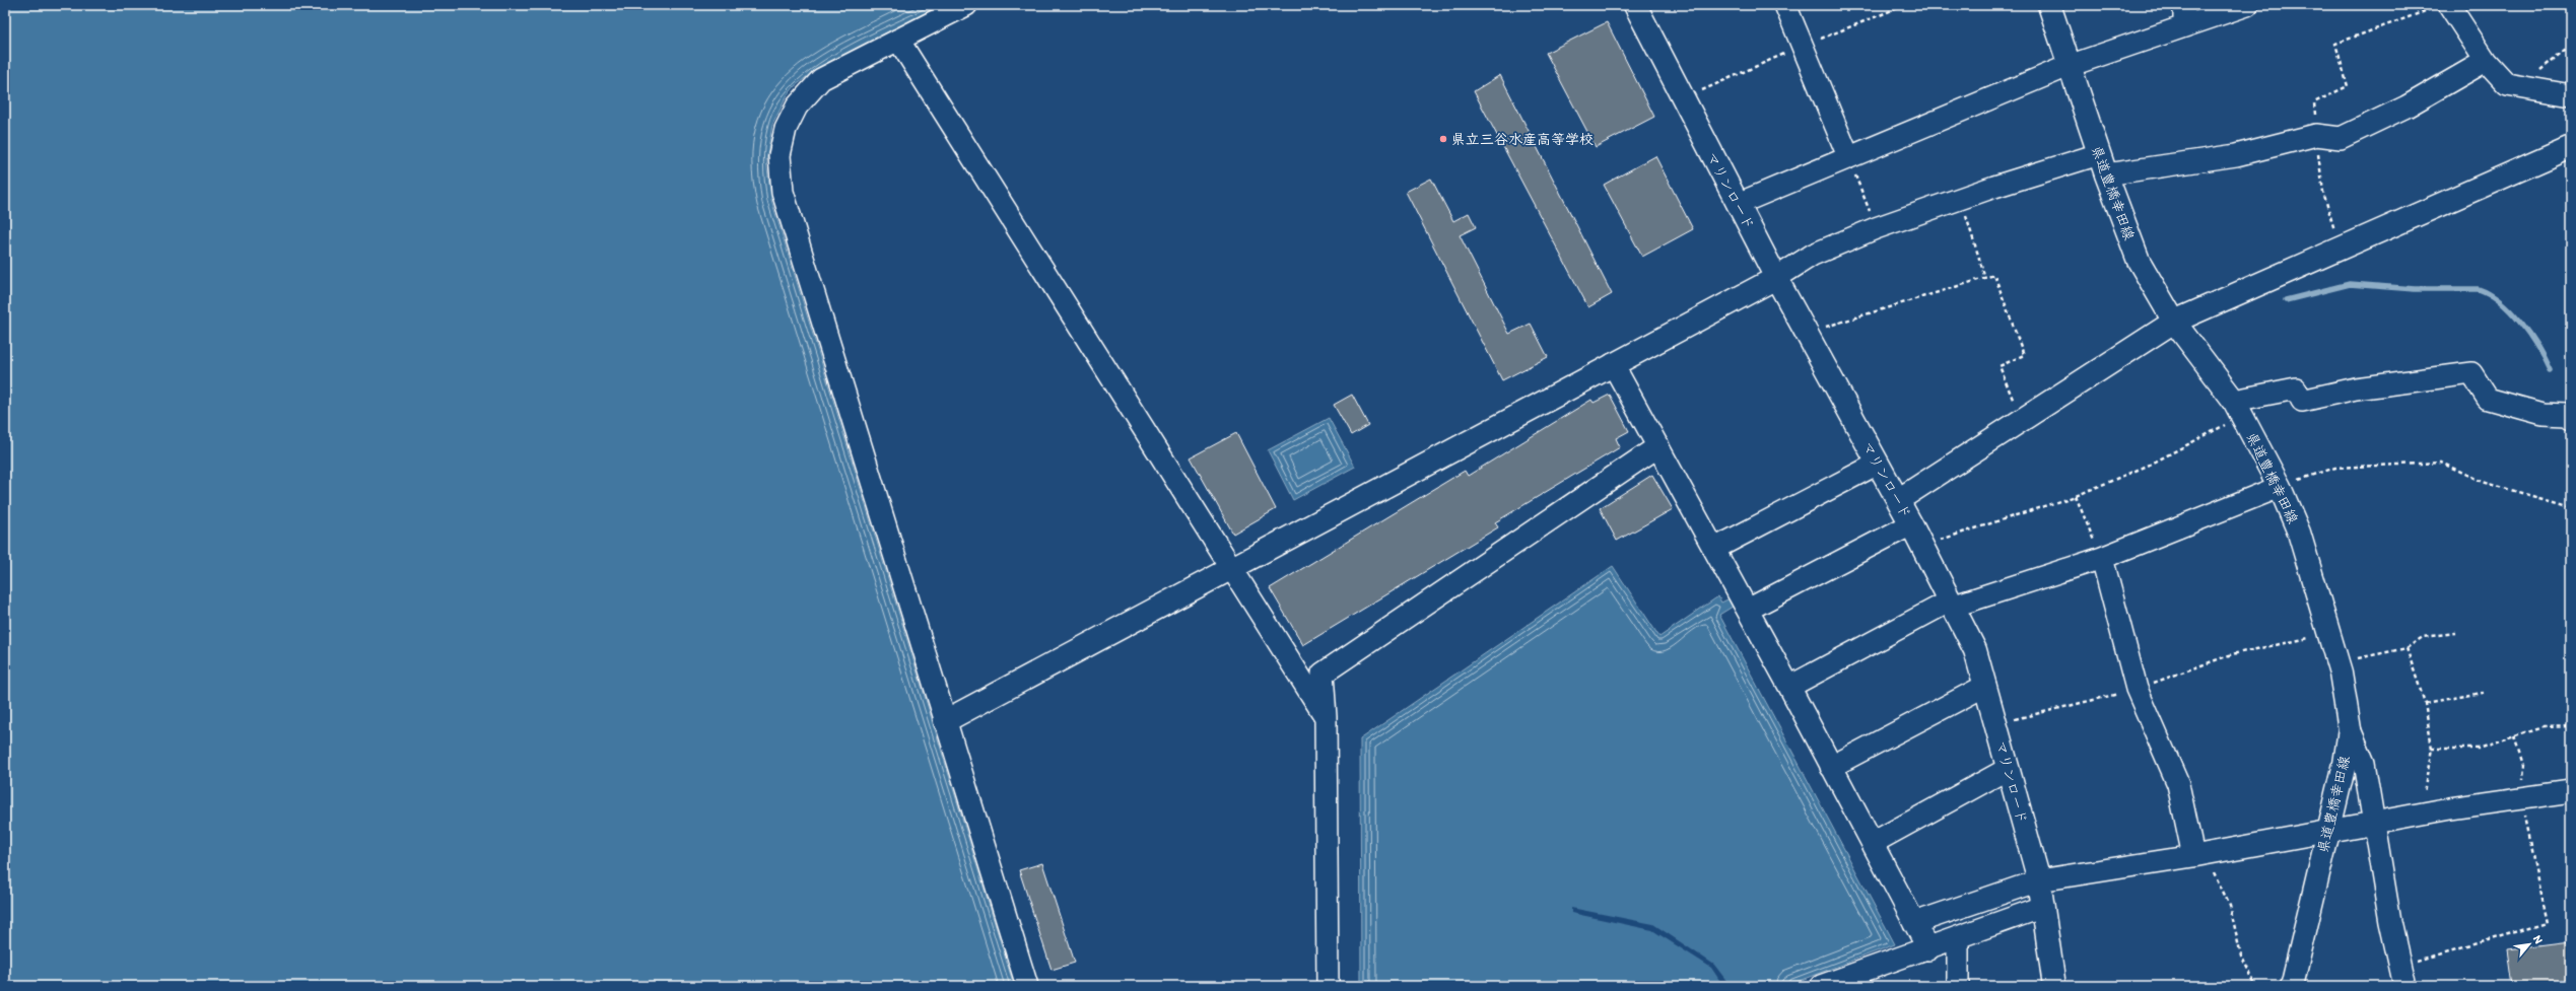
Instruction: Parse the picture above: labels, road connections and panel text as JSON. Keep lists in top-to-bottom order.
{
  "streets": {
    "street": ["マリンロード", "県道豊橋幸田線"]
  },
  "places": ["県立三谷水産高等学校"],
  "north": "top right"
}
